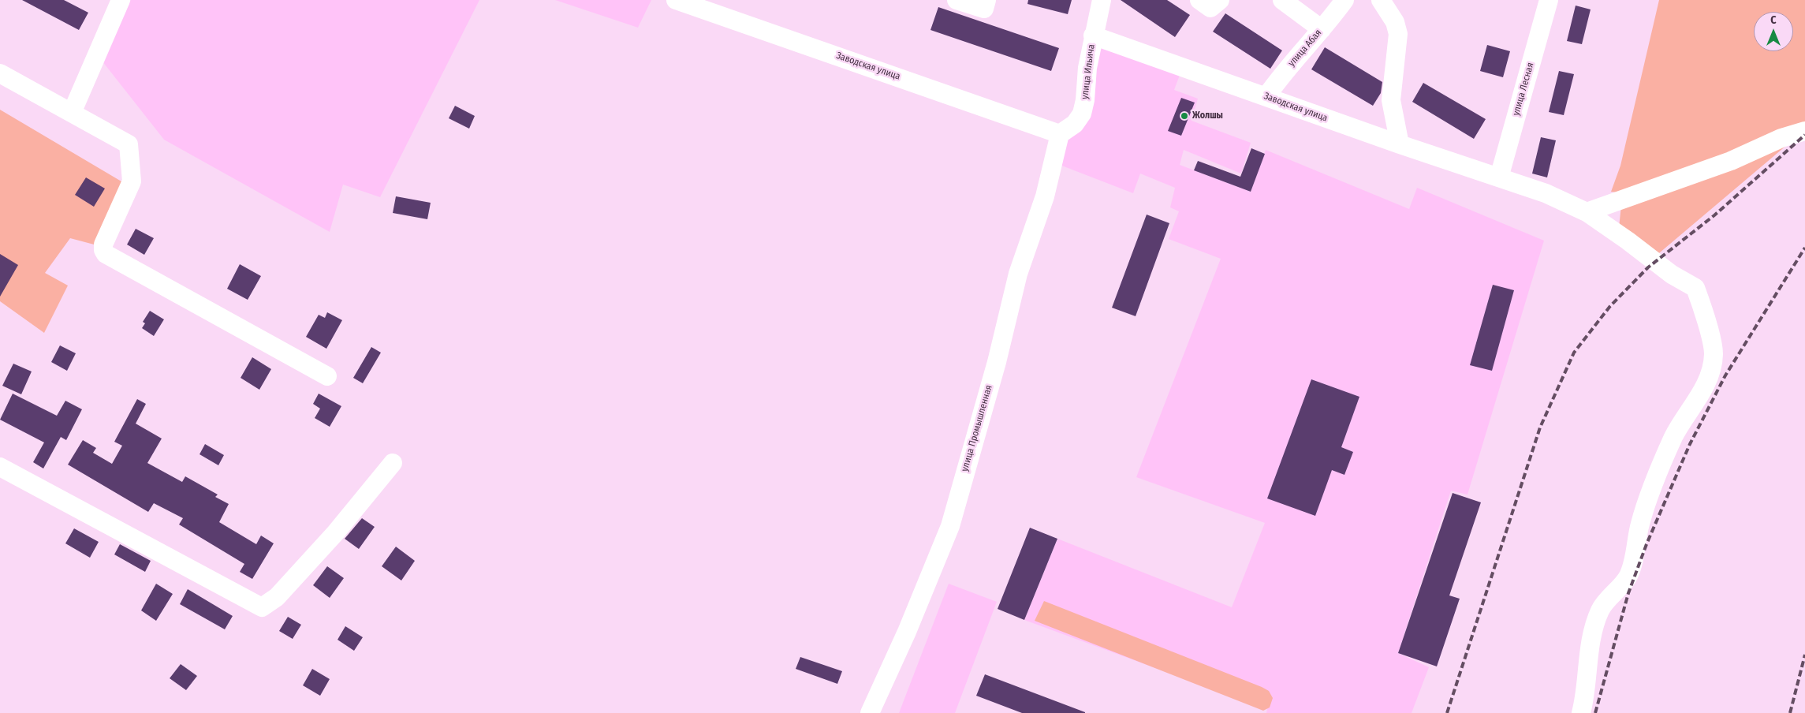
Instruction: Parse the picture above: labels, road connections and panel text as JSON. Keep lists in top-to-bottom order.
{
  "streets": {
    "street": [
      "улица Абая",
      "Заводская улица",
      "улица Ильича",
      "улица Лесная",
      "улица Промышленная"
    ]
  },
  "crossings": [
    ["улица Абая", "Заводская улица"],
    ["Заводская улица", "улица Ильича"],
    ["Заводская улица", "улица Лесная"],
    ["Заводская улица", "улица Промышленная"],
    ["улица Ильича", "улица Промышленная"]
  ],
  "places": ["Жолшы"],
  "north": "top"
}
